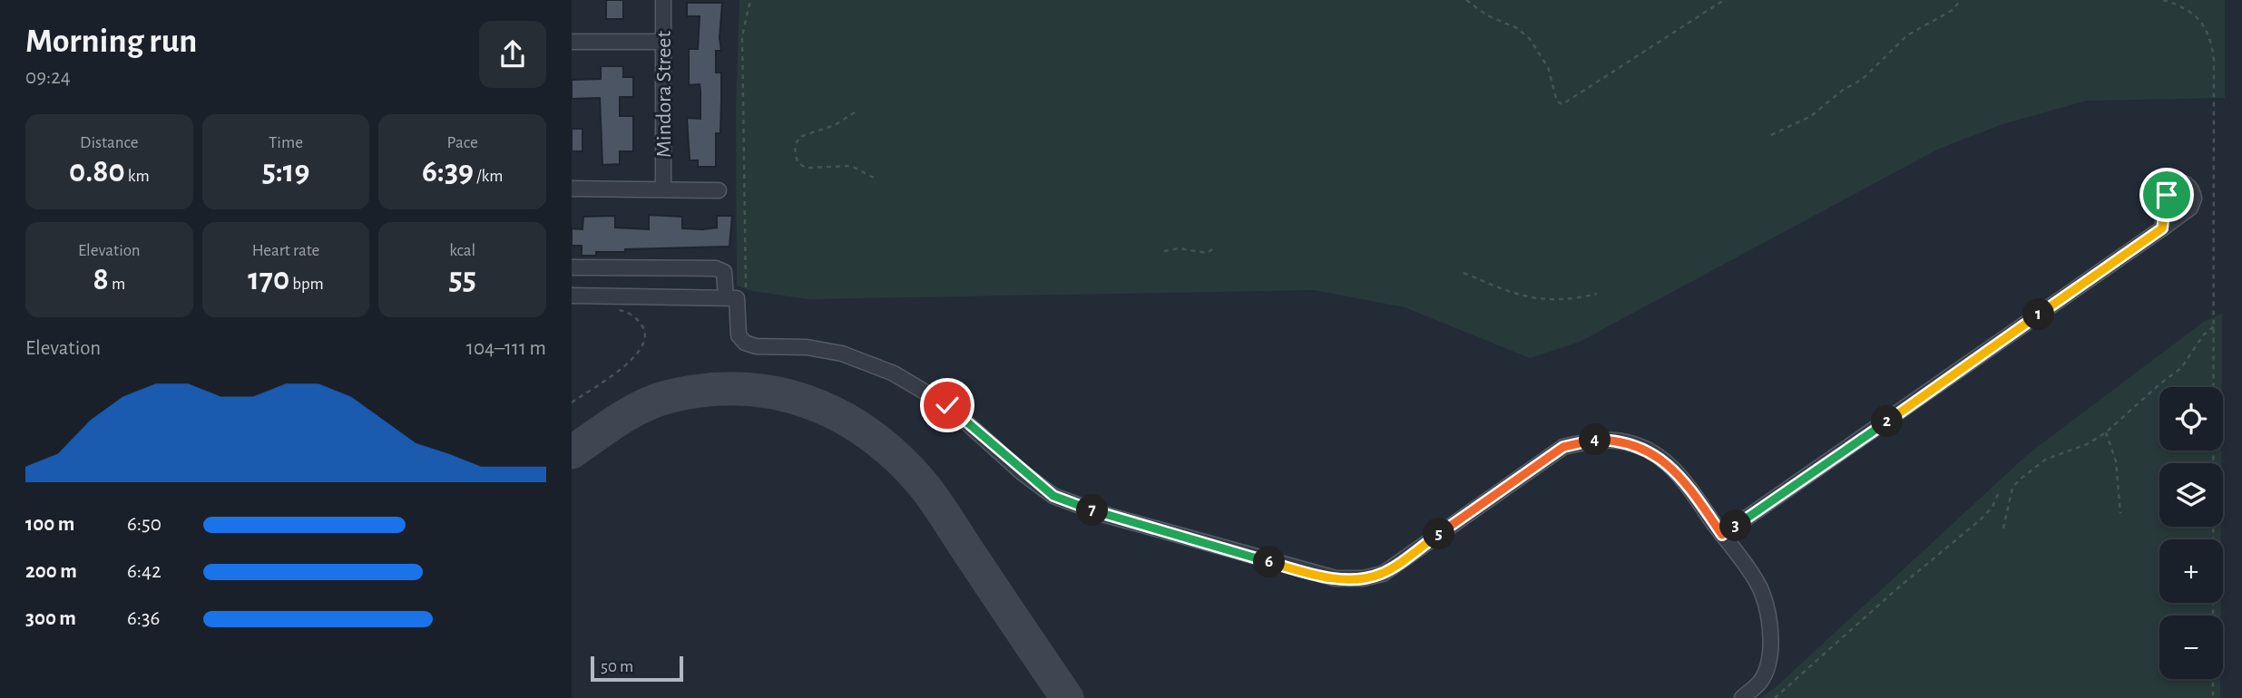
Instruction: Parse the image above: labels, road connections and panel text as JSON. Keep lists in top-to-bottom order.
{
  "streets": {
    "street": ["Mindora Street"]
  },
  "scale_bar": "50 m",
  "page": {
    "heading": ["Morning run", "09:24"],
    "stats": [
      ["Distance", "0.80 km"],
      ["Time", "5:19"],
      ["Pace", "6:39 /km"],
      ["Elevation", "8 m"],
      ["Heart rate", "170 bpm"],
      ["kcal", "55"]
    ],
    "pins": [
      "1",
      "2",
      "4",
      "7",
      "3",
      "5",
      "6"
    ],
    "chart": ["Elevation", "104–111 m"],
    "map_buttons": ["+", "−"],
    "list": [
      {
        "name": "100 m",
        "note": "6:50"
      },
      {
        "name": "200 m",
        "note": "6:42"
      },
      {
        "name": "300 m",
        "note": "6:36"
      }
    ],
    "scale": "50 m"
  }
}
